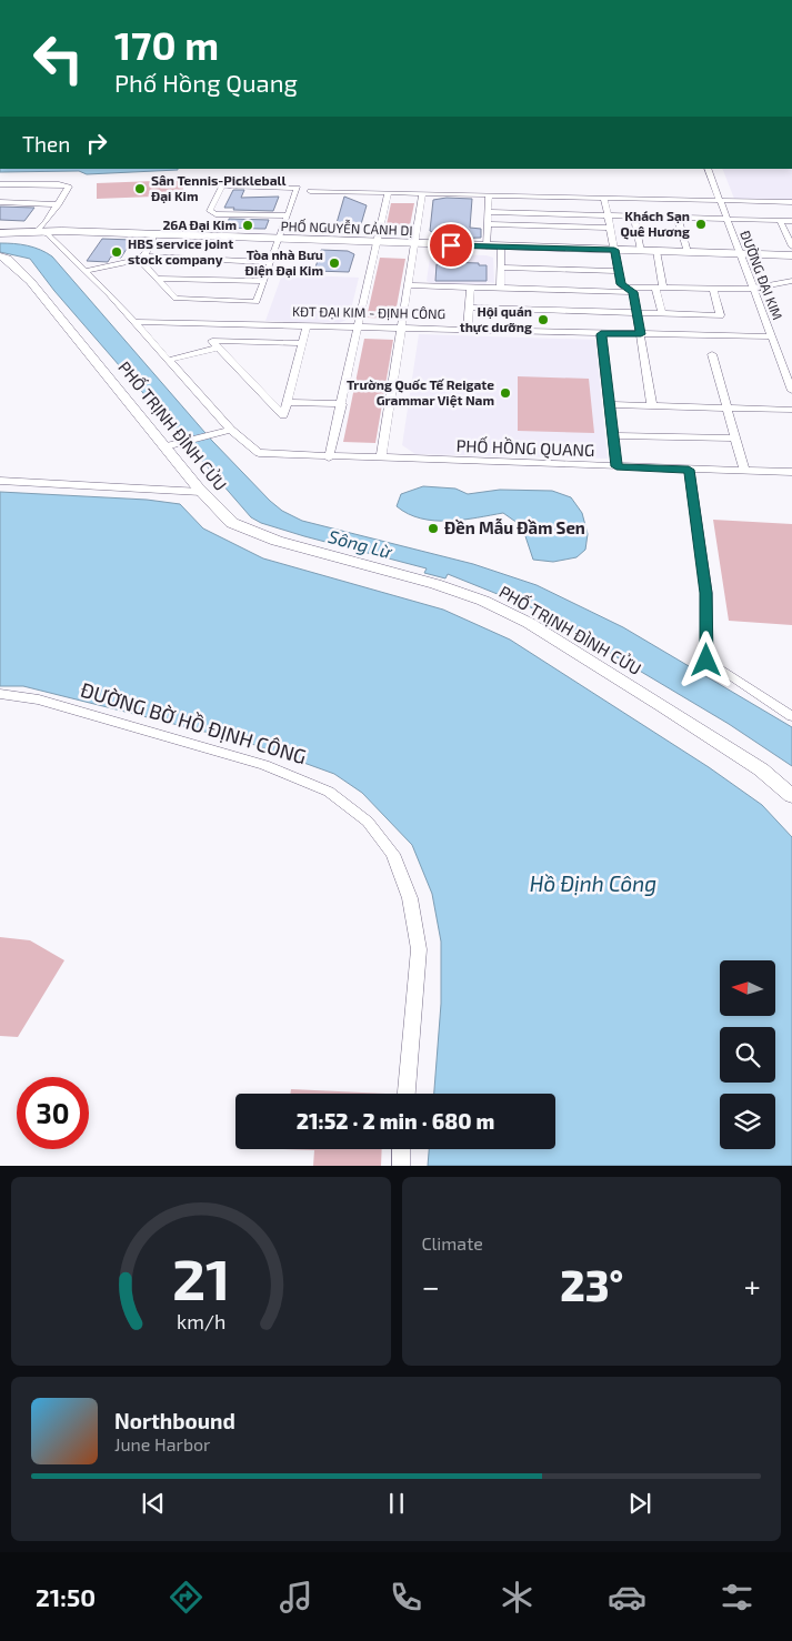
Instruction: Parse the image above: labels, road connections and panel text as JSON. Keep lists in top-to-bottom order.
{
  "streets": {
    "main road": ["PHỐ NGUYỄN CẢNH DỊ", "PHỐ TRỊNH ĐÌNH CỬU"],
    "street": [
      "ĐƯỜNG ĐẠI KIM",
      "KĐT ĐẠI KIM - ĐỊNH CÔNG",
      "PHỐ HỒNG QUANG",
      "ĐƯỜNG BỜ HỒ ĐỊNH CÔNG"
    ]
  },
  "crossings": [
    ["PHỐ NGUYỄN CẢNH DỊ", "ĐƯỜNG ĐẠI KIM"],
    ["ĐƯỜNG ĐẠI KIM", "KĐT ĐẠI KIM - ĐỊNH CÔNG"]
  ],
  "water": ["Sông Lừ", "Hồ Định Công"],
  "places": [
    "Sân Tennis-Pickleball Đại Kim",
    "Khách Sạn Quê Hương",
    "26A Đại Kim",
    "HBS service joint stock company",
    "Tòa nhà Bưu Điện Đại Kim",
    "Hội quán thực dưỡng",
    "Trường Quốc Tế Reigate Grammar Việt Nam",
    "Đền Mẫu Đầm Sen"
  ],
  "north": "left",
  "page": {
    "turn": ["170 m", "Phố Hồng Quang"],
    "then": "Then",
    "limit": "30",
    "trip": "21:52 · 2 min · 680 m",
    "tile": "Climate",
    "heat": ["−", "23°", "+"],
    "song": ["Northbound", "June Harbor"],
    "tabs": "21:50",
    "gauge": ["21", "km/h"]
  }
}
